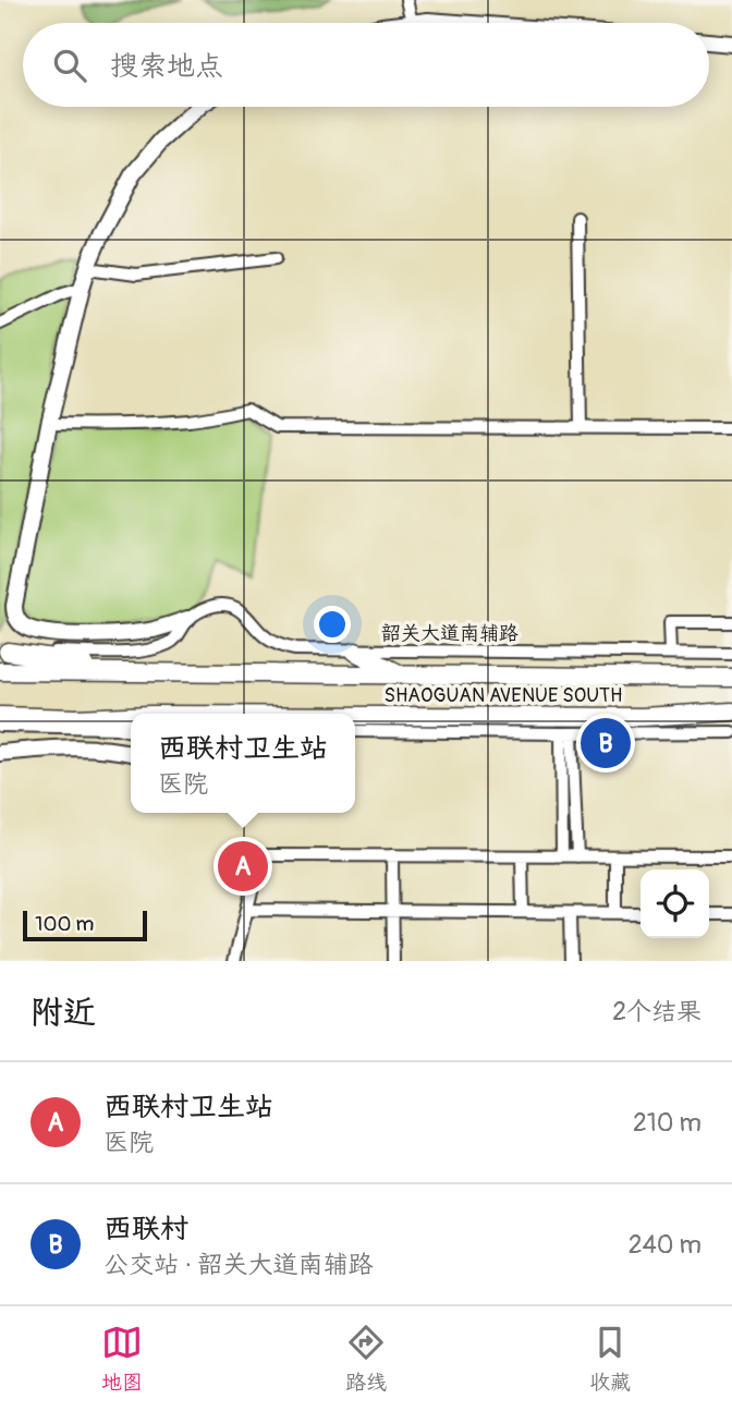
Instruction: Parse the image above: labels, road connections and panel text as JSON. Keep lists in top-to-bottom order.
{
  "streets": {
    "highway": ["SHAOGUAN AVENUE SOUTH"],
    "street": ["韶关大道南辅路"]
  },
  "scale_bar": "100 m",
  "page": {
    "search": "搜索地点",
    "popup": ["西联村卫生站", "医院"],
    "pins": ["B", "A"],
    "scale": "100 m",
    "heading": ["附近", "2个结果"],
    "list": [
      {
        "mark": "A",
        "name": "西联村卫生站",
        "note": "医院",
        "value": "210 m"
      },
      {
        "mark": "B",
        "name": "西联村",
        "note": "公交站 · 韶关大道南辅路",
        "value": "240 m"
      }
    ],
    "nav": ["地图", "路线", "收藏"]
  }
}
